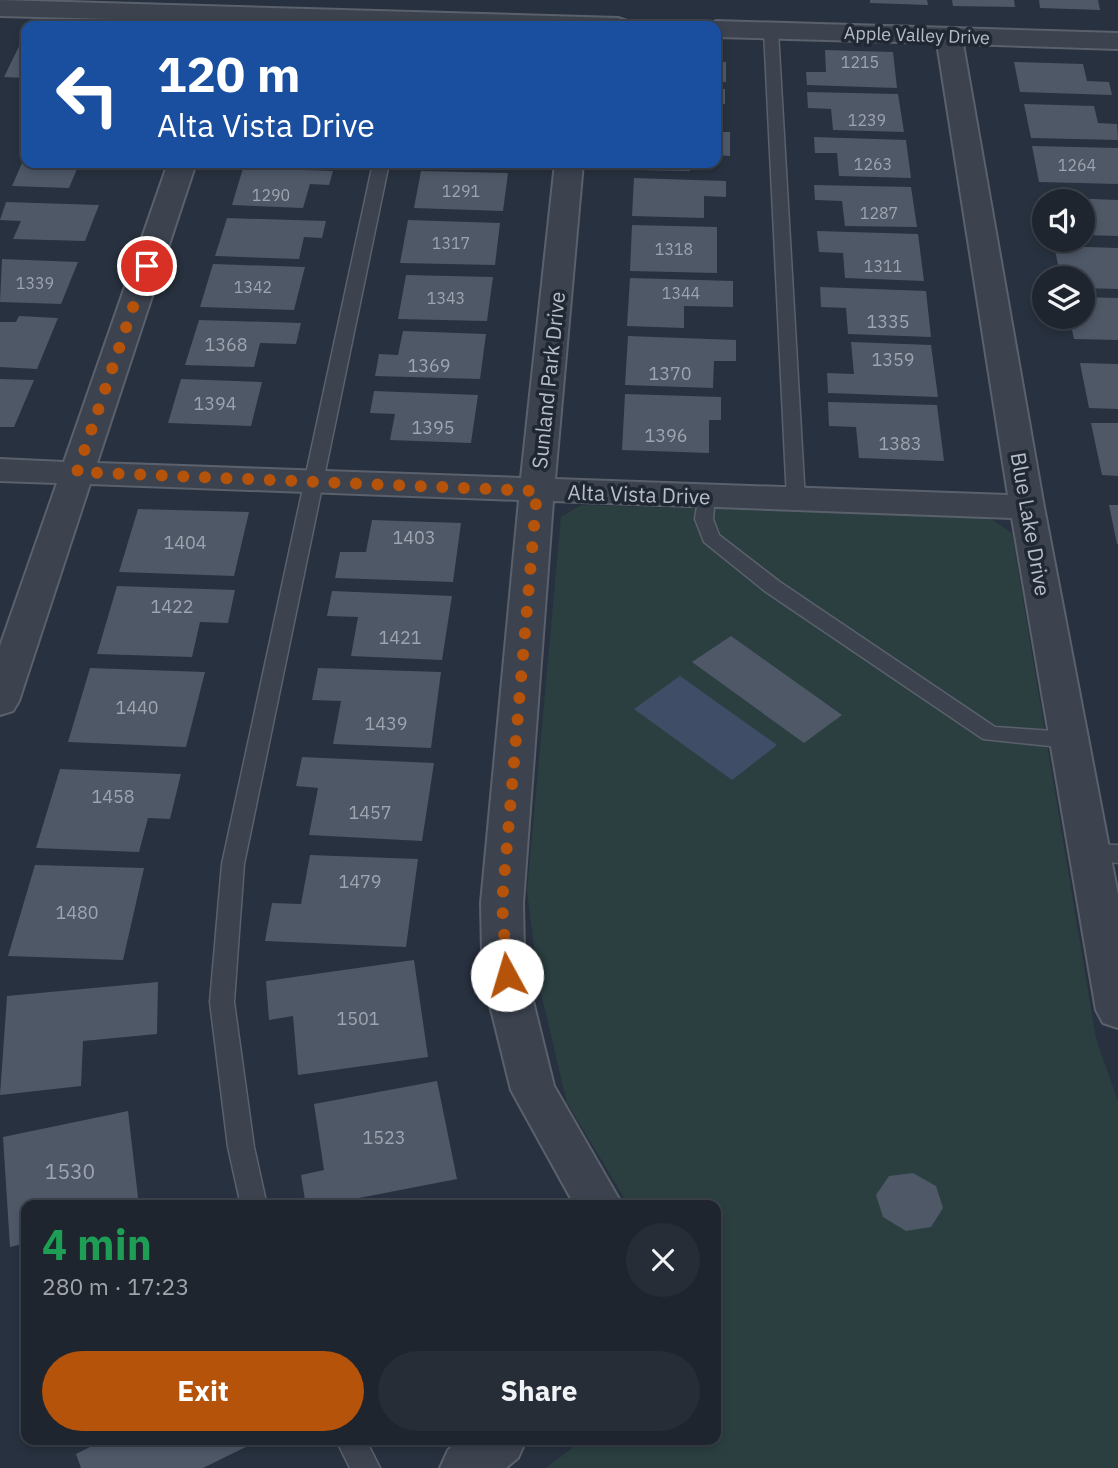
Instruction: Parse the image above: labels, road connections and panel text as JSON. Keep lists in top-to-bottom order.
{
  "streets": {
    "street": [
      "Apple Valley Drive",
      "Sunland Park Drive",
      "Alta Vista Drive",
      "Blue Lake Drive"
    ]
  },
  "crossings": [
    ["Apple Valley Drive", "Blue Lake Drive"],
    ["Sunland Park Drive", "Alta Vista Drive"],
    ["Alta Vista Drive", "Blue Lake Drive"]
  ],
  "house_numbers": [
    "1215",
    "1239",
    "1263",
    "1264",
    "1291",
    "1290",
    "1287",
    "1317",
    "1318",
    "1311",
    "1339",
    "1342",
    "1344",
    "1343",
    "1335",
    "1368",
    "1359",
    "1369",
    "1370",
    "1394",
    "1395",
    "1396",
    "1383",
    "1403",
    "1404",
    "1422",
    "1421",
    "1440",
    "1439",
    "1458",
    "1457",
    "1479",
    "1480",
    "1501",
    "1523",
    "1530"
  ],
  "page": {
    "turn": ["120 m", "Alta Vista Drive"],
    "heading": ["4 min", "280 m · 17:23"],
    "buttons": ["Exit", "Share"]
  }
}
